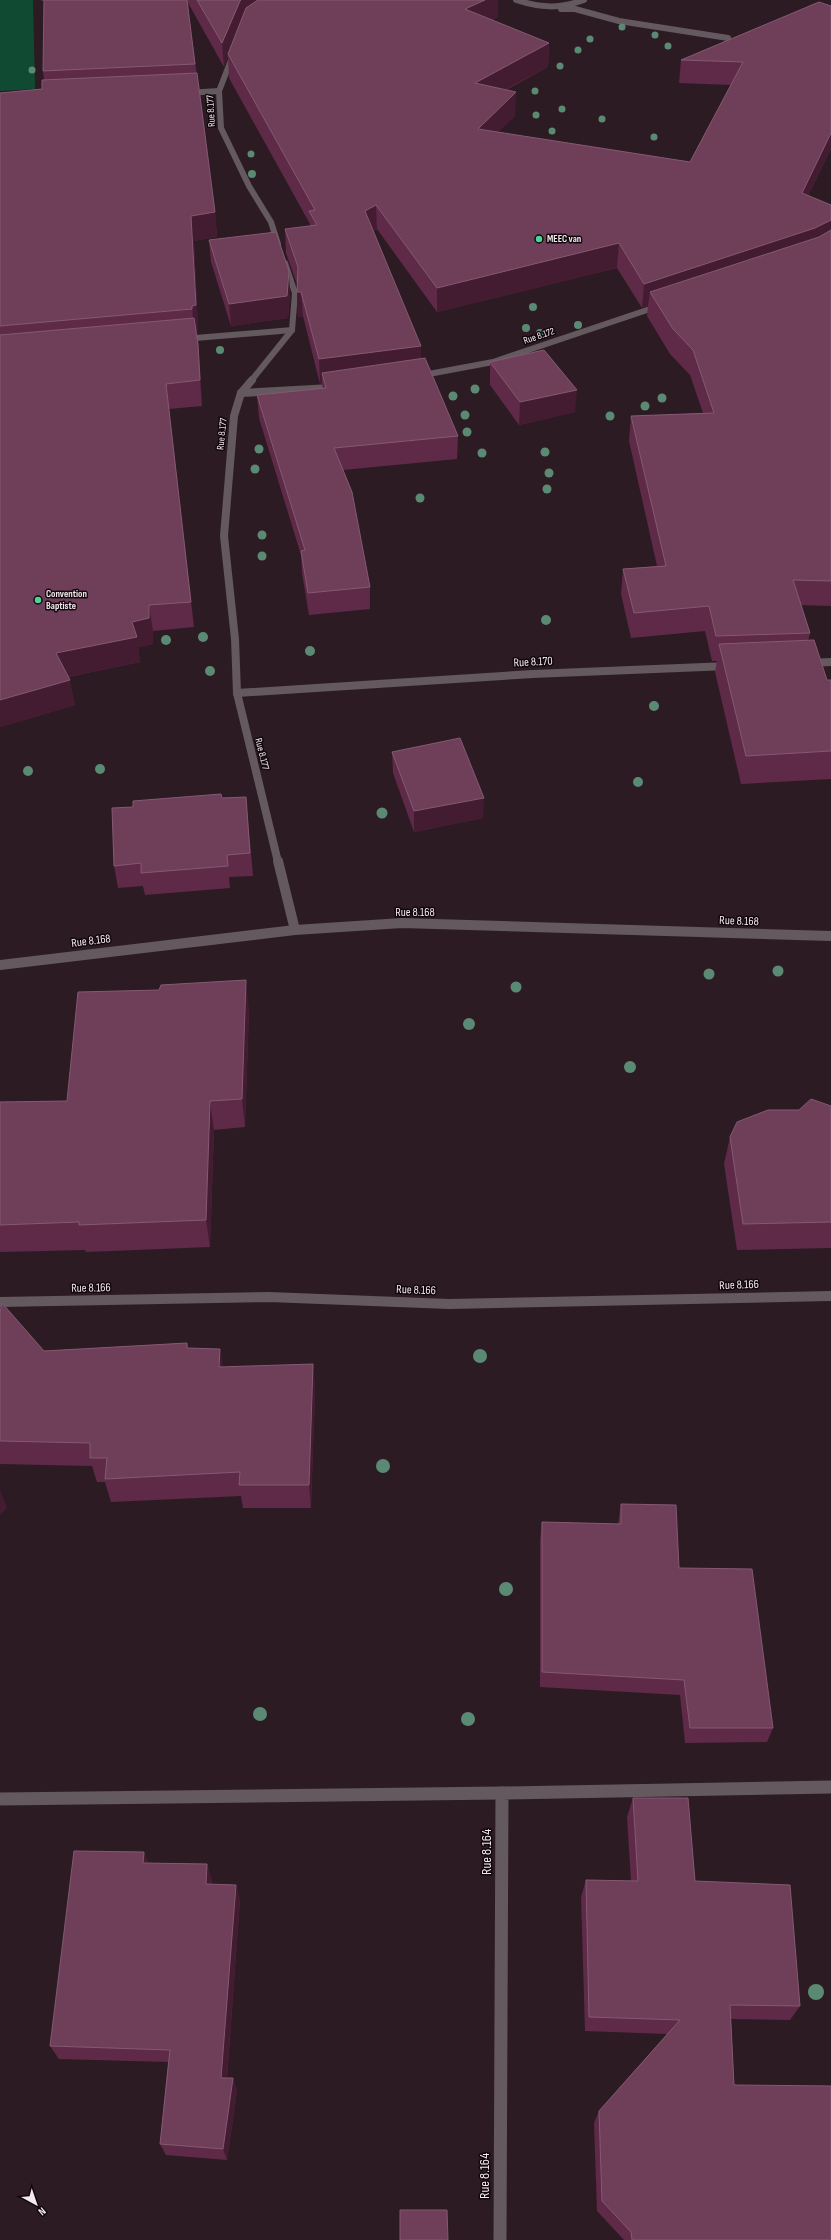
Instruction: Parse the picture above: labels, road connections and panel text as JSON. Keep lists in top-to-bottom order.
{
  "streets": {
    "street": [
      "Rue 8.177",
      "Rue 8.172",
      "Rue 8.170",
      "Rue 8.168",
      "Rue 8.166",
      "Rue 8.164"
    ]
  },
  "crossings": [
    ["Rue 8.177", "Rue 8.170"],
    ["Rue 8.177", "Rue 8.168"]
  ],
  "places": ["MEEC van", "Convention Baptiste"],
  "north": "bottom right"
}
